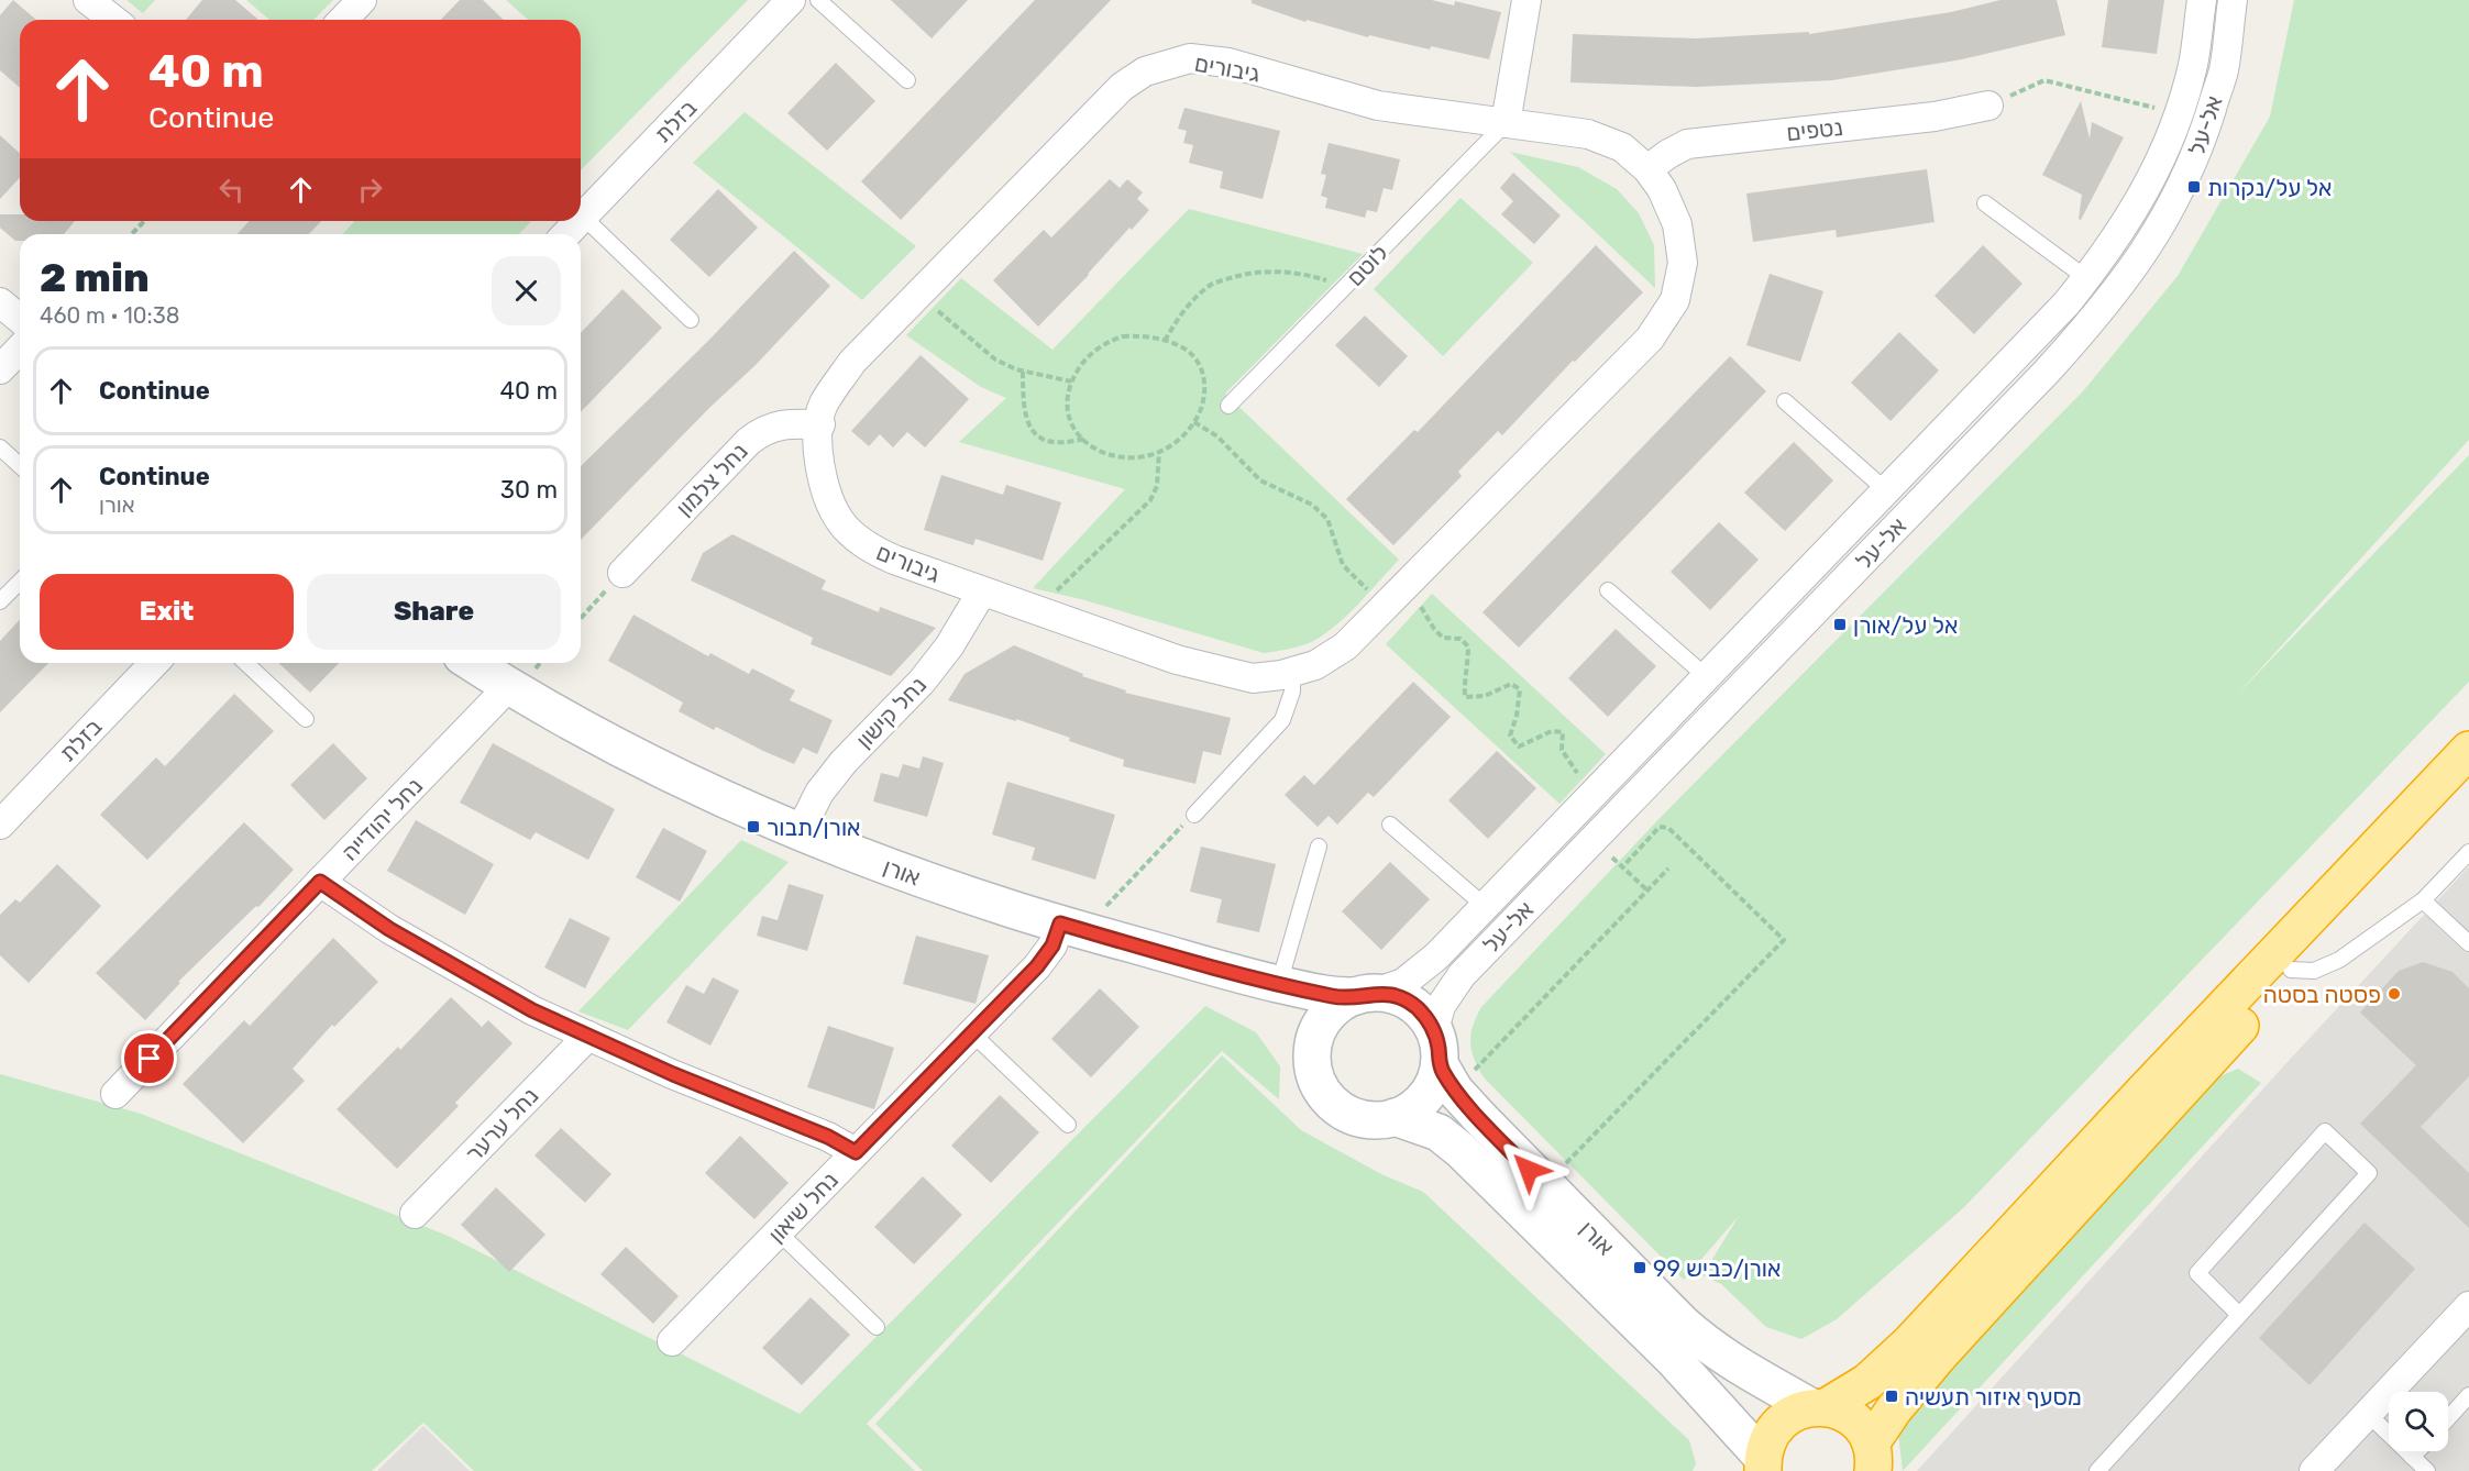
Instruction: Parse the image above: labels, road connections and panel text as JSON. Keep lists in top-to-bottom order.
{
  "streets": {
    "street": [
      "גיבורים",
      "בזלת",
      "אל-על",
      "נטפים",
      "נחל צלמון",
      "נחל קישון",
      "נחל יהודייה",
      "אורן",
      "נחל ערער",
      "נחל שיאון"
    ],
    "lane": ["לוטם"]
  },
  "crossings": [
    ["גיבורים", "נטפים"],
    ["גיבורים", "לוטם"],
    ["גיבורים", "נחל צלמון"],
    ["גיבורים", "נחל קישון"],
    ["אל-על", "אורן"],
    ["נחל קישון", "אורן"],
    ["נחל יהודייה", "אורן"],
    ["אורן", "נחל שיאון"]
  ],
  "places": {
    "transit": [
      "אל על/נקרות",
      "אל על/אורן",
      "אורן/תבור",
      "אורן/כביש 99",
      "מסעף איזור תעשיה"
    ],
    "other": ["פסטה בסטה"]
  },
  "page": {
    "turn": ["40 m", "Continue"],
    "heading": ["2 min", "460 m · 10:38"],
    "list": [
      {
        "name": "Continue",
        "value": "40 m"
      },
      {
        "name": "Continue",
        "note": "אורן",
        "value": "30 m"
      }
    ],
    "buttons": ["Exit", "Share"]
  }
}
